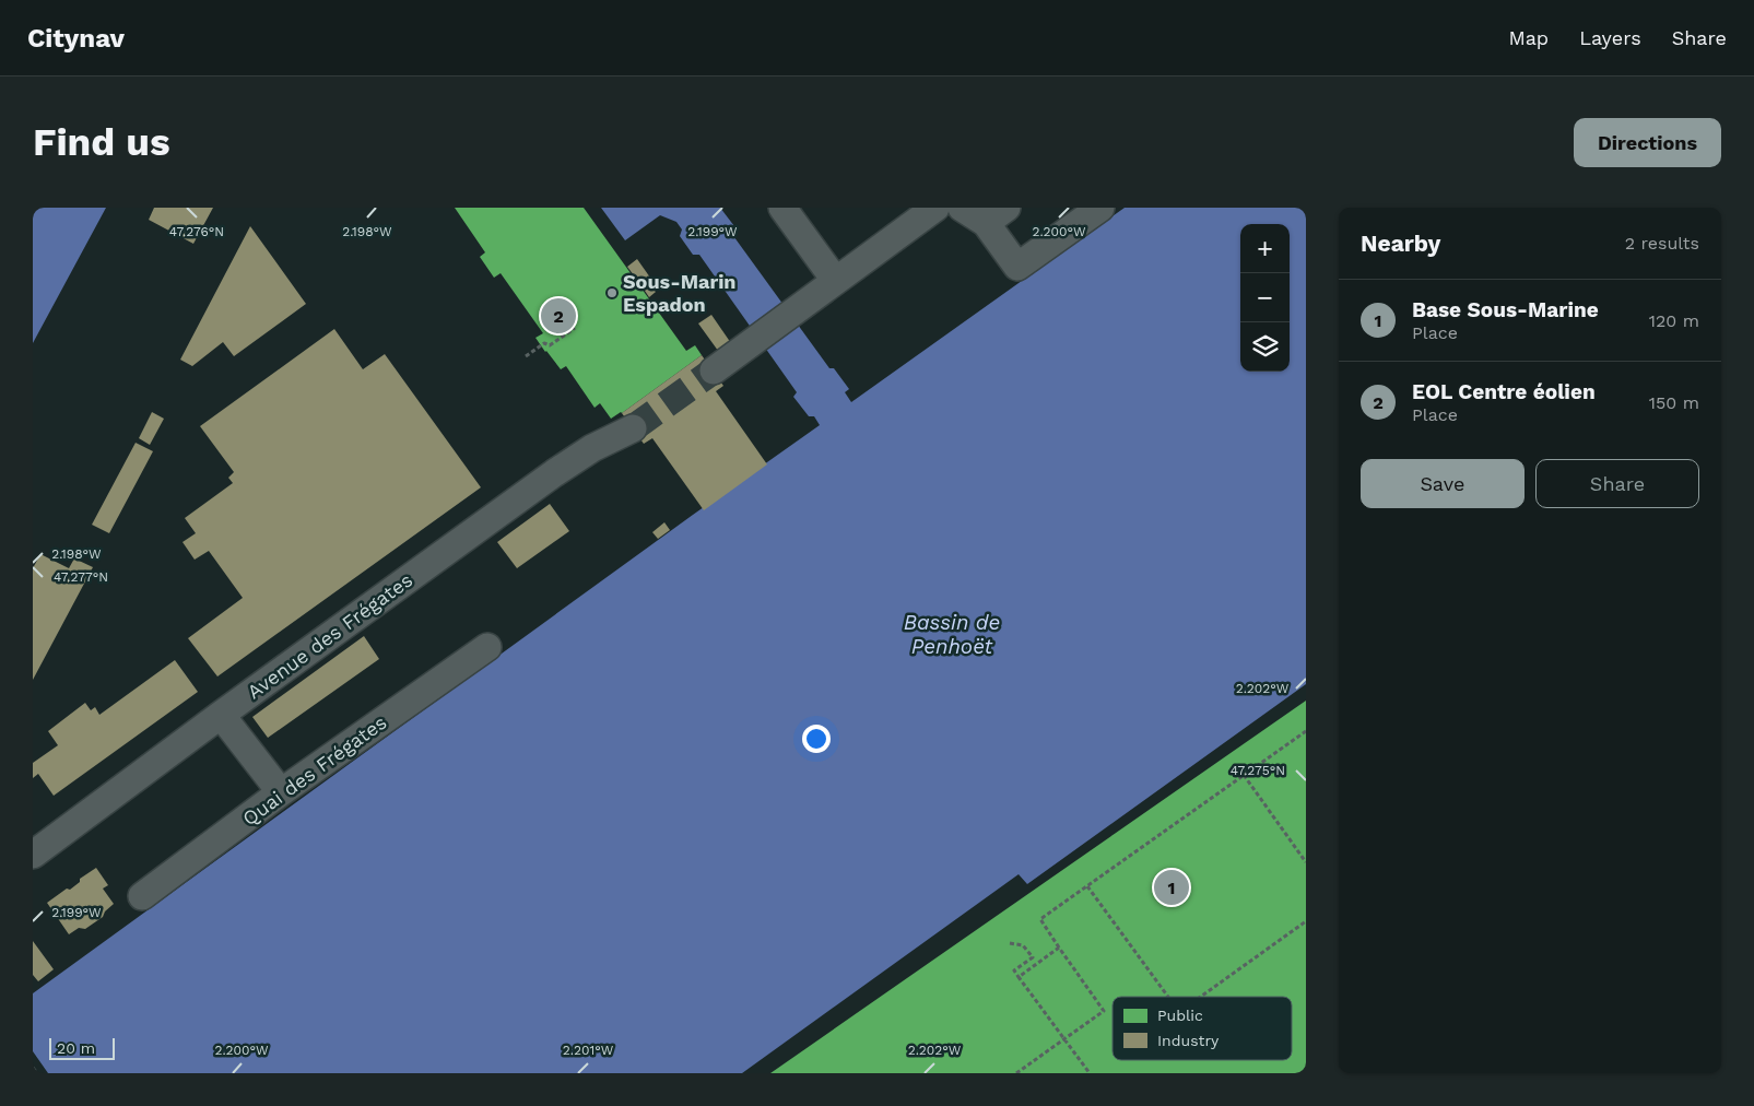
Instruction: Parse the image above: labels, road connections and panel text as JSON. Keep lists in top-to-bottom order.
{
  "streets": {
    "street": ["Avenue des Frégates", "Quai des Frégates"]
  },
  "water": ["Bassin de Penhoët"],
  "places": ["Sous-Marin Espadon"],
  "legend": ["Public", "Industry"],
  "scale_bar": "20 m",
  "page": {
    "header": "Citynav",
    "nav": ["Map", "Layers", "Share"],
    "buttons": [
      "Directions",
      ["Save", "Share"]
    ],
    "title": "Find us",
    "heading": ["Nearby", "2 results"],
    "map_buttons": ["+", "−"],
    "list": [
      {
        "mark": "1",
        "name": "Base Sous-Marine",
        "note": "Place",
        "value": "120 m"
      },
      {
        "mark": "2",
        "name": "EOL Centre éolien",
        "note": "Place",
        "value": "150 m"
      }
    ],
    "pins": ["2", "1"],
    "scale": "20 m"
  },
  "coordinates": [
    "47.276°N",
    "2.199°W",
    "2.198°W",
    "2.200°W",
    "47.277°N",
    "2.202°W",
    "47.275°N",
    "2.201°W"
  ]
}
